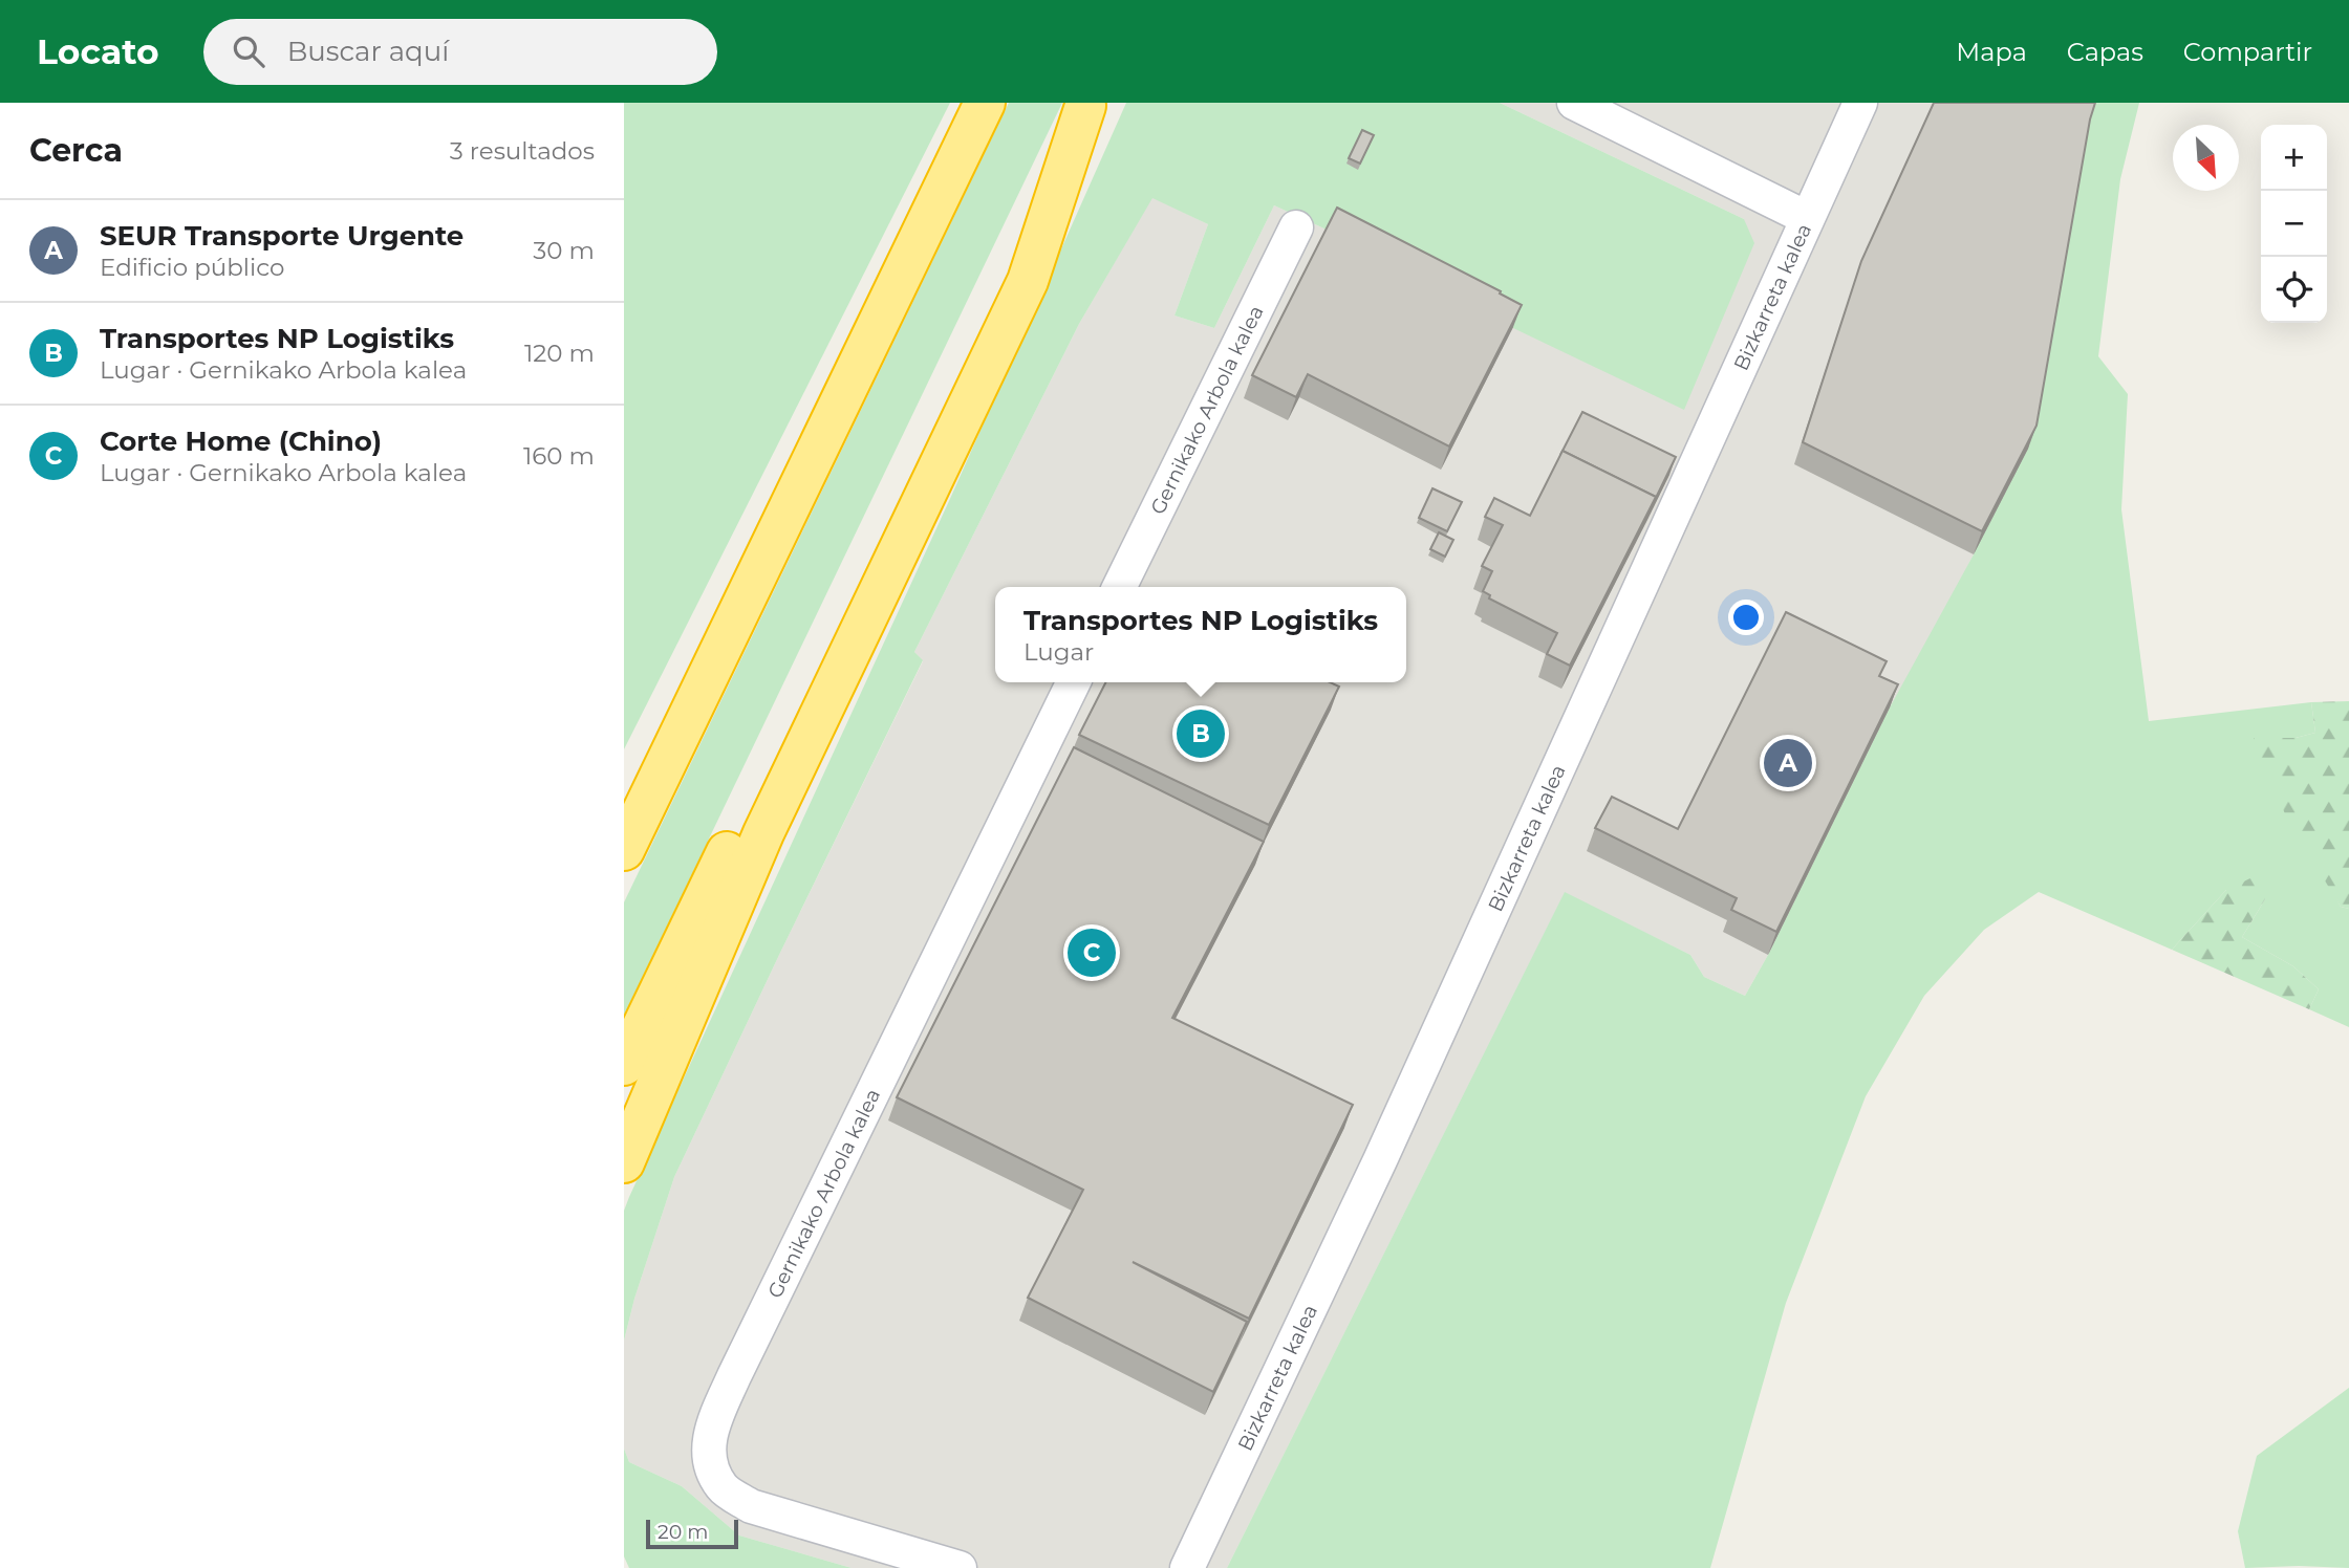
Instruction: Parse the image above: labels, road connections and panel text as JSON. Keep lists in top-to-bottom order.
{
  "streets": {
    "street": ["Bizkarreta kalea", "Gernikako Arbola kalea"]
  },
  "scale_bar": "20 m",
  "north": "bottom right",
  "page": {
    "header": "Locato",
    "search": "Buscar aquí",
    "nav": ["Mapa", "Capas", "Compartir"],
    "heading": ["Cerca", "3 resultados"],
    "map_buttons": ["+", "−"],
    "list": [
      {
        "mark": "A",
        "name": "SEUR Transporte Urgente",
        "note": "Edificio público",
        "value": "30 m"
      },
      {
        "mark": "B",
        "name": "Transportes NP Logistiks",
        "note": "Lugar · Gernikako Arbola kalea",
        "value": "120 m"
      },
      {
        "mark": "C",
        "name": "Corte Home (Chino)",
        "note": "Lugar · Gernikako Arbola kalea",
        "value": "160 m"
      }
    ],
    "popup": ["Transportes NP Logistiks", "Lugar"],
    "pins": ["B", "A", "C"],
    "scale": "20 m"
  }
}
